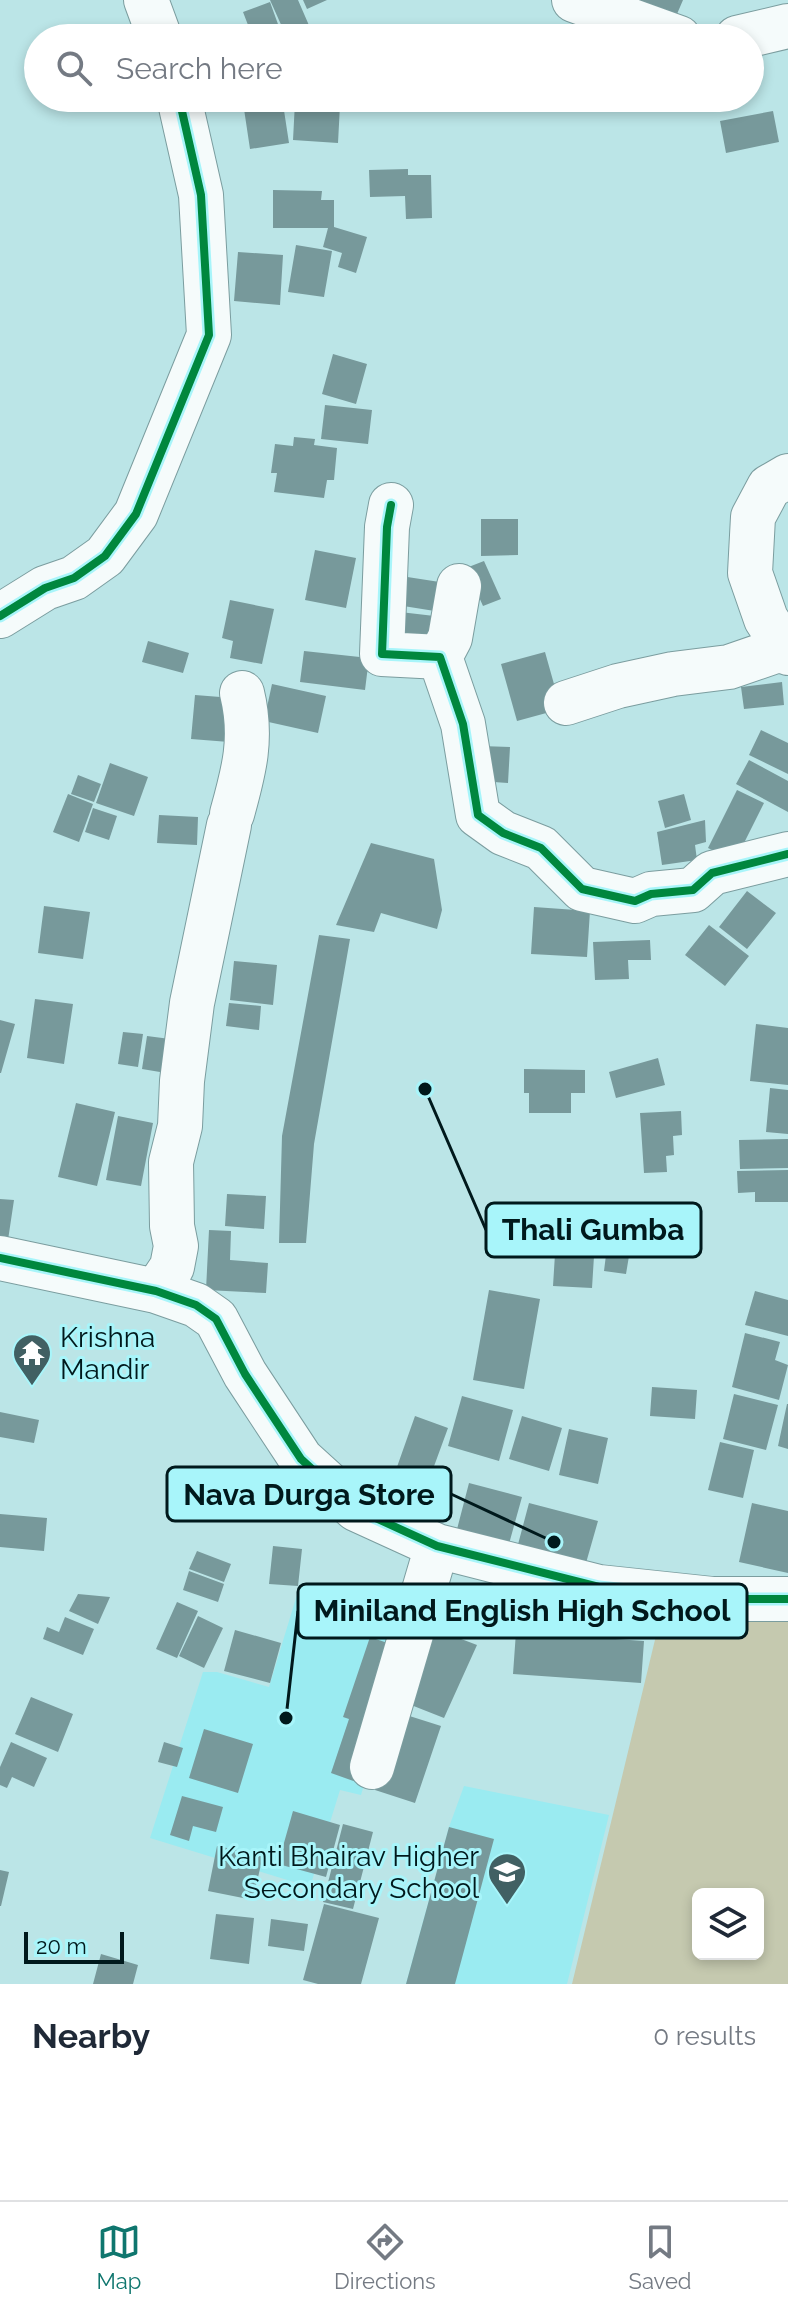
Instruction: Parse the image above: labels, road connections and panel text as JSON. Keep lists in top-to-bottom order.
{
  "places": {
    "other": ["Thali Gumba", "Nava Durga Store", "Miniland English High School"],
    "temple": ["Krishna Mandir"],
    "school or university": ["Kanti Bhairav Higher Secondary School"]
  },
  "scale_bar": "20 m",
  "page": {
    "search": "Search here",
    "scale": "20 m",
    "heading": ["Nearby", "0 results"],
    "nav": ["Map", "Directions", "Saved"]
  }
}
